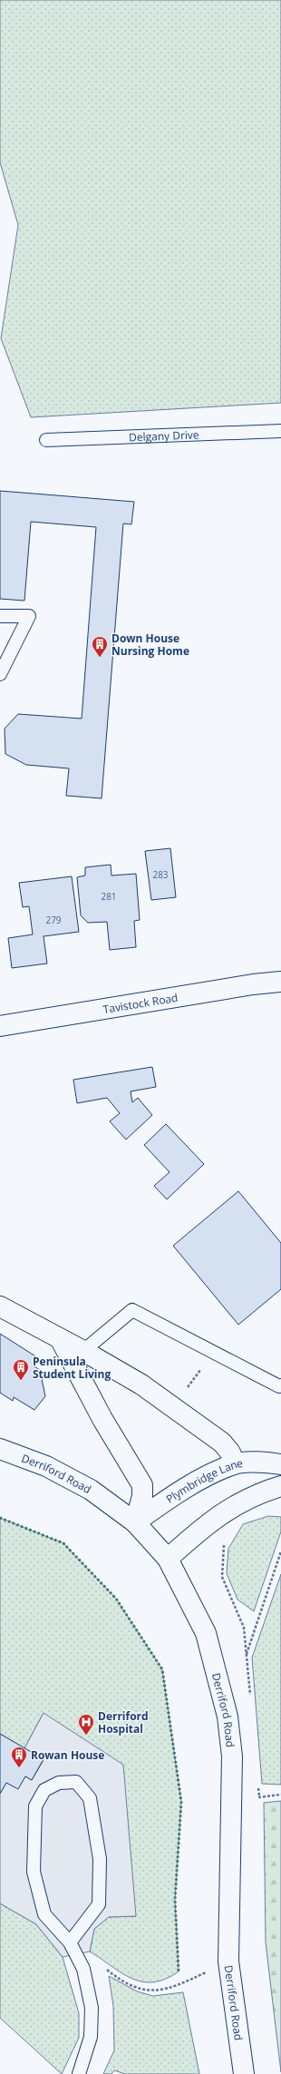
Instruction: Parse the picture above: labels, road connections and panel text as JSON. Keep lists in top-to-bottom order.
{
  "streets": {
    "main road": ["Tavistock Road", "Derriford Road", "Plymbridge Lane"],
    "lane": ["Delgany Drive"]
  },
  "crossings": [
    ["Derriford Road", "Plymbridge Lane"]
  ],
  "places": {
    "building": ["Down House Nursing Home", "Peninsula Student Living", "Rowan House"],
    "hospital": ["Derriford Hospital"]
  },
  "house_numbers": ["283", "281", "279"]
}
